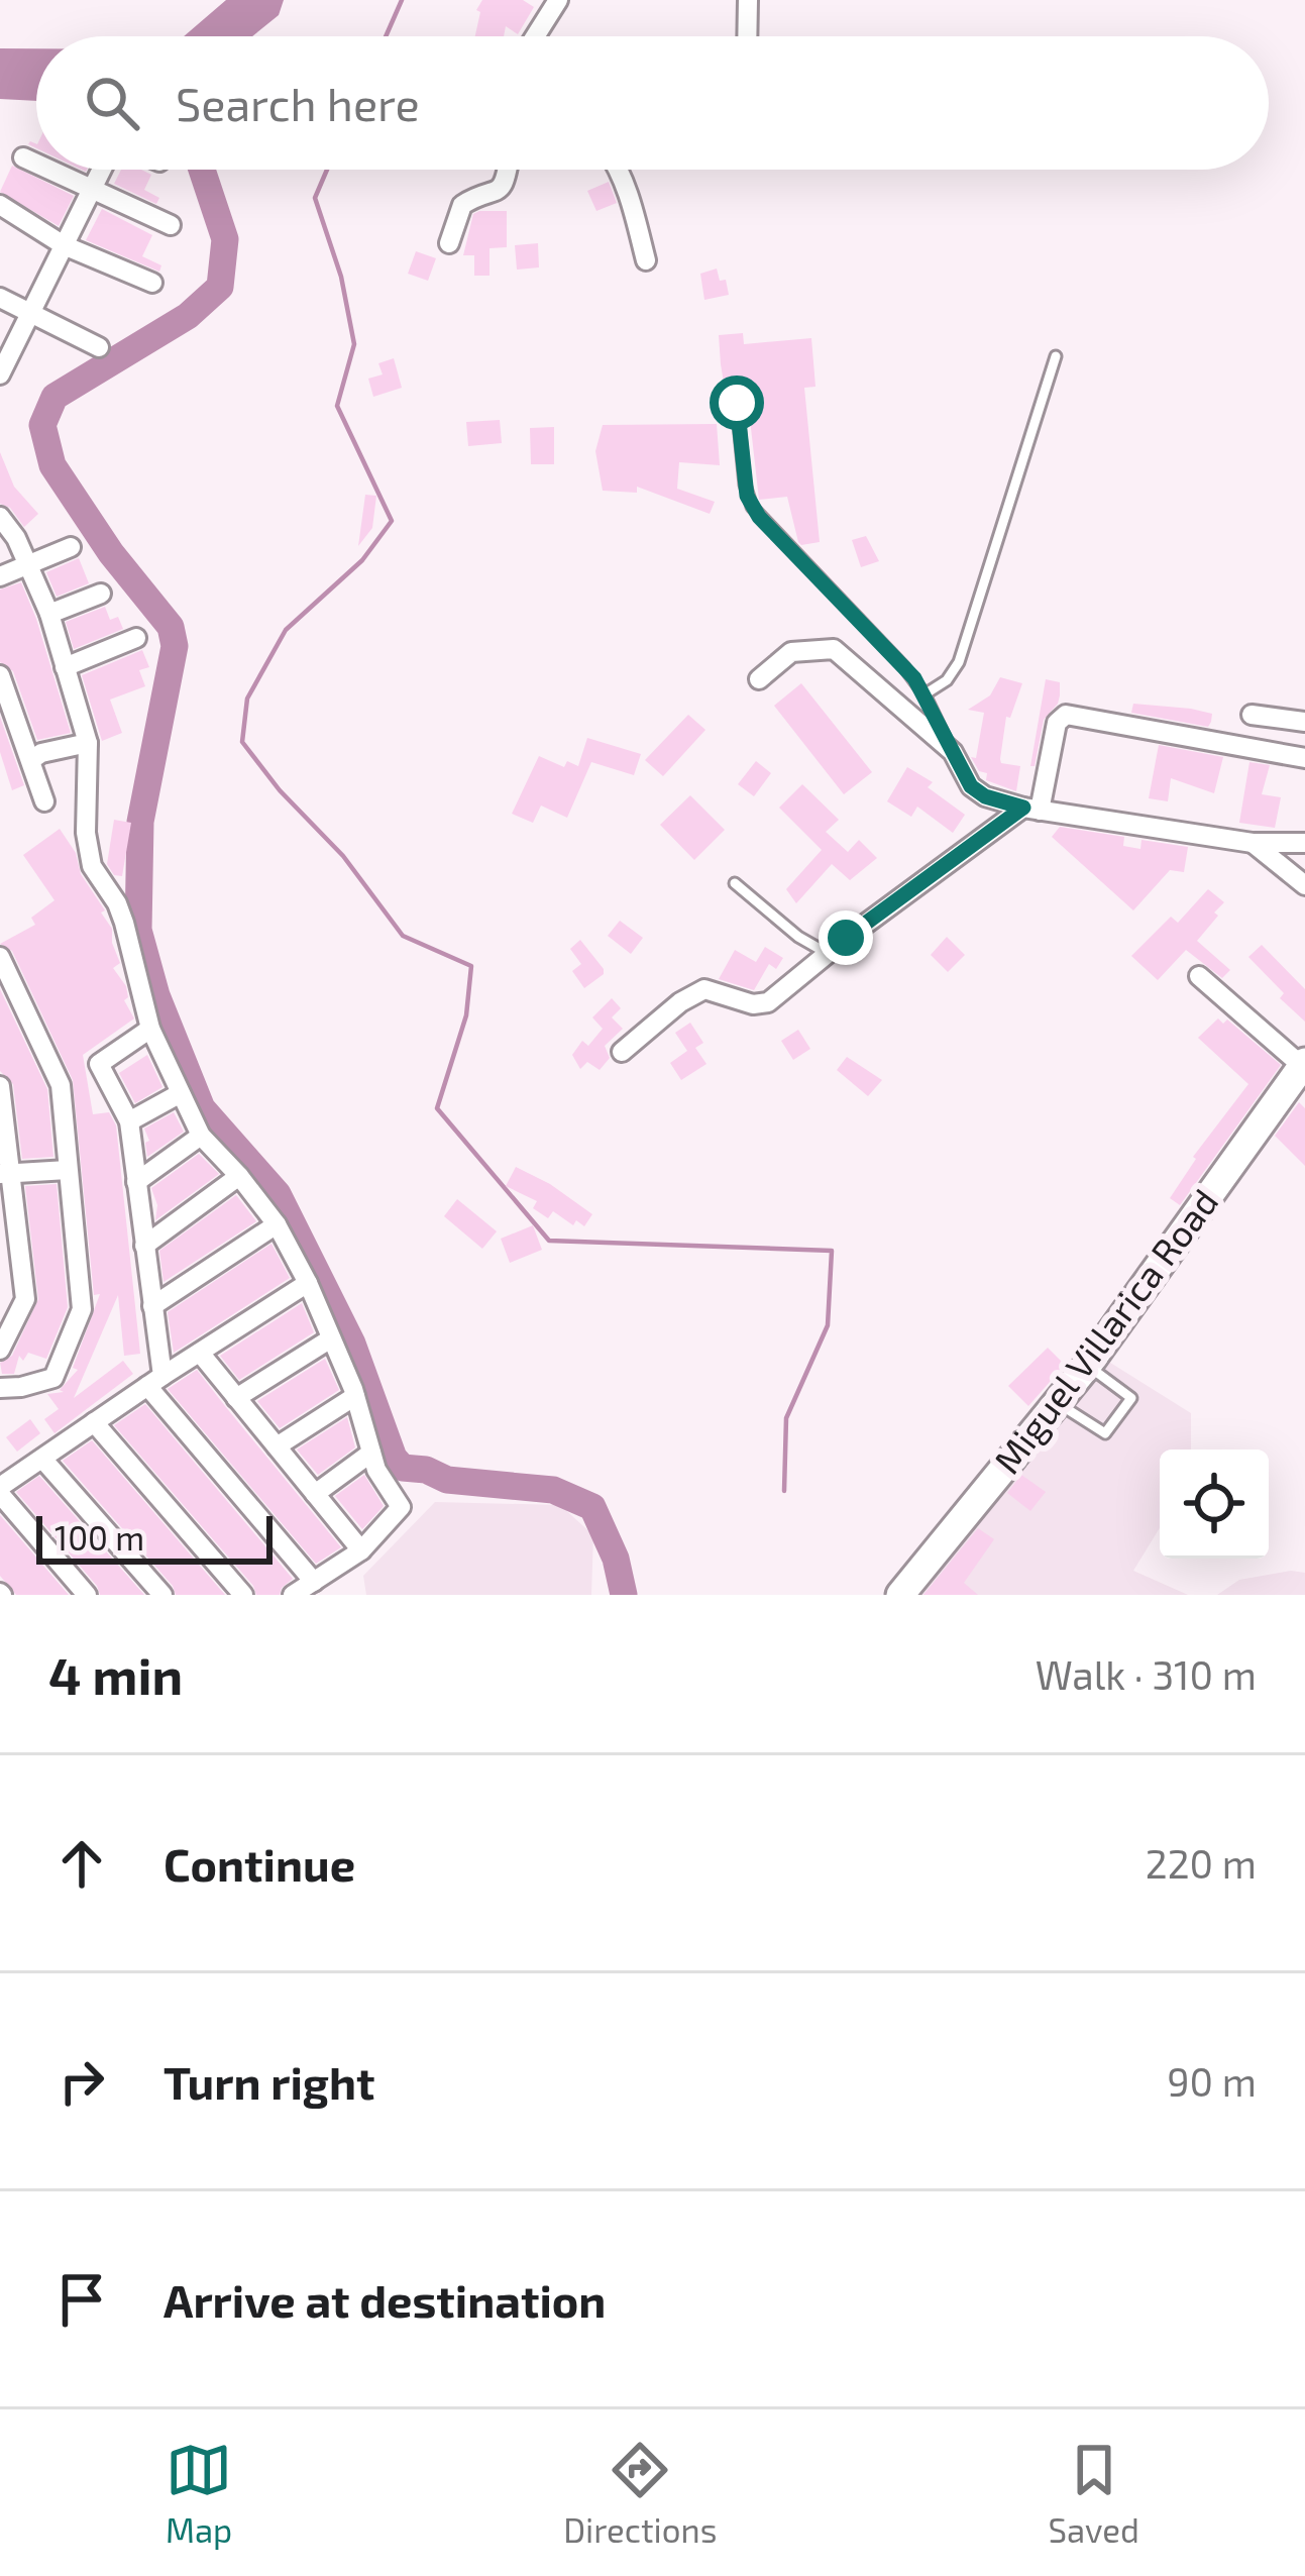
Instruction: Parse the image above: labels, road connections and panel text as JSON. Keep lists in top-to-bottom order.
{
  "streets": {
    "main road": ["Miguel Villarica Road"]
  },
  "scale_bar": "100 m",
  "page": {
    "search": "Search here",
    "scale": "100 m",
    "heading": ["4 min", "Walk · 310 m"],
    "list": [
      ["Continue", "220 m"],
      ["Turn right", "90 m"],
      "Arrive at destination"
    ],
    "nav": ["Map", "Directions", "Saved"]
  }
}
